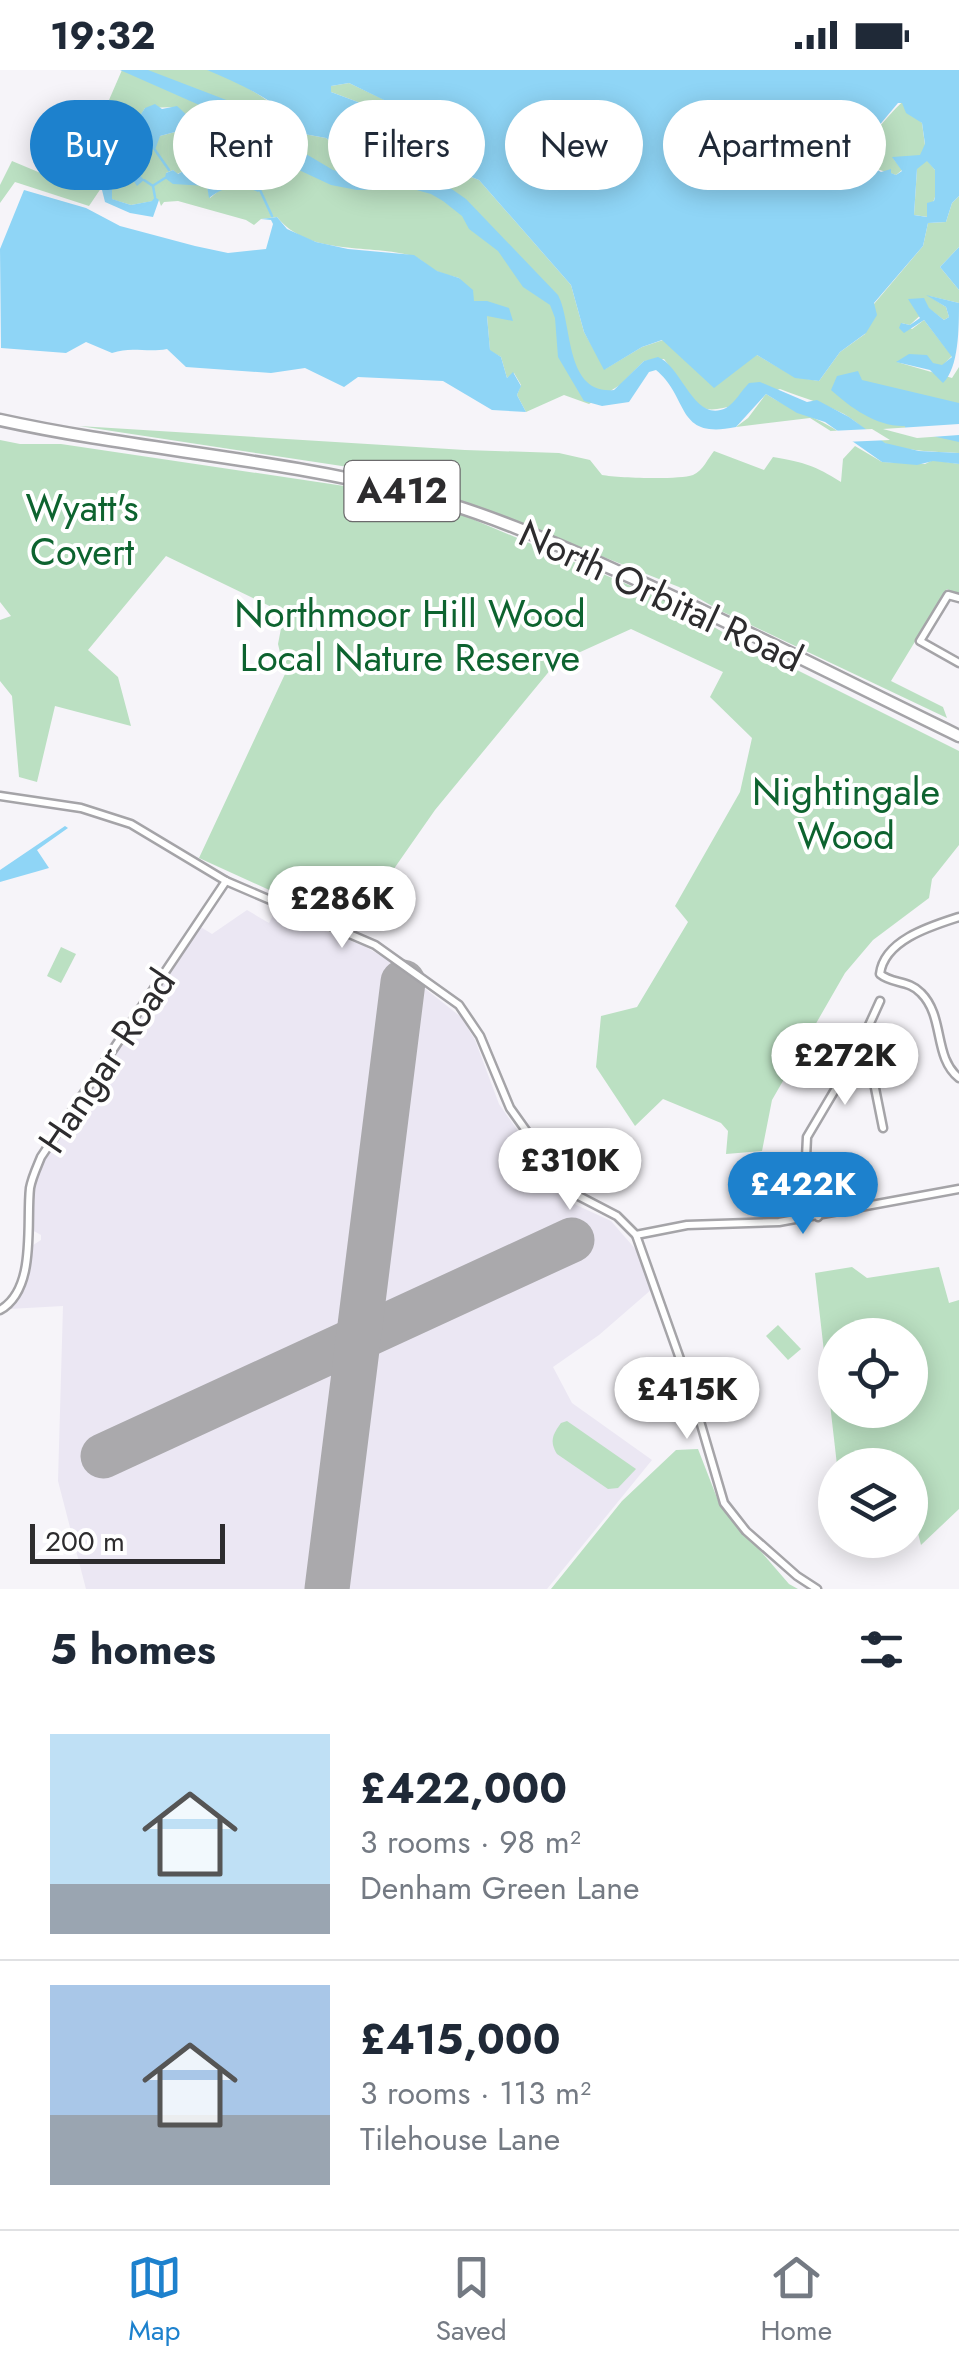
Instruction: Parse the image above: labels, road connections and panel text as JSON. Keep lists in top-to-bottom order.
{
  "streets": {
    "main road": ["A412", "North Orbital Road"],
    "street": ["Hangar Road"]
  },
  "parks": ["Wyatt's Covert", "Northmoor Hill Wood Local Nature Reserve", "Nightingale Wood"],
  "scale_bar": "200 m",
  "page": {
    "status": "19:32",
    "chip": [
      "Buy",
      "Rent",
      "Filters",
      "New",
      "Apartment"
    ],
    "price": [
      "£286K",
      "£272K",
      "£310K",
      "£422K",
      "£415K"
    ],
    "scale": "200 m",
    "heading": "5 homes",
    "list": [
      {
        "name": "£422,000",
        "note": "3 rooms · 98 m² · Denham Green Lane"
      },
      {
        "name": "£415,000",
        "note": "3 rooms · 113 m² · Tilehouse Lane"
      }
    ],
    "tabs": ["Map", "Saved", "Home"]
  }
}
